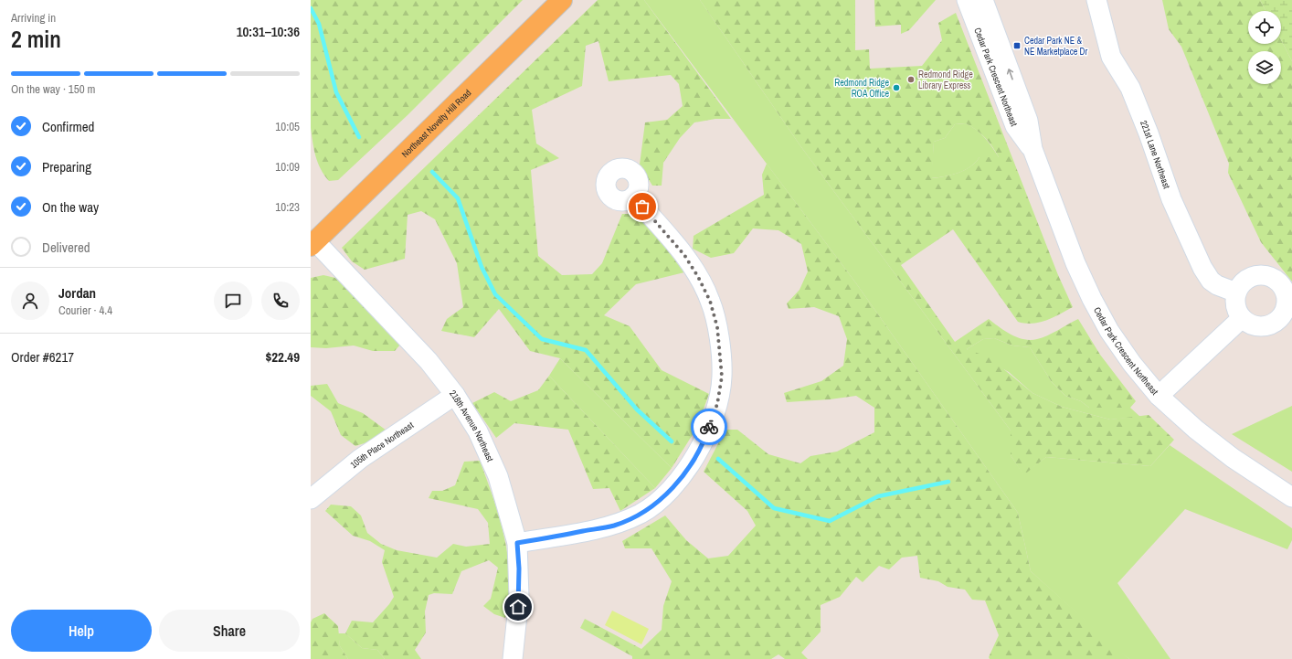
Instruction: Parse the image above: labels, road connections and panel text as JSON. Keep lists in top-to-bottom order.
{
  "streets": {
    "main road": ["Northeast Novelty Hill Road"],
    "street": [
      "Cedar Park Crescent Northeast",
      "221st Lane Northeast",
      "218th Avenue Northeast",
      "105th Place Northeast"
    ]
  },
  "crossings": [
    ["Northeast Novelty Hill Road", "218th Avenue Northeast"],
    ["218th Avenue Northeast", "105th Place Northeast"]
  ],
  "places": {
    "transit": ["Cedar Park NE & NE Marketplace Dr"],
    "other": ["Redmond Ridge Library Express", "Redmond Ridge ROA Office"]
  },
  "page": {
    "heading": ["2 min", "Arriving in", "10:31–10:36"],
    "panel": [
      "Jordan",
      "Courier · 4.4",
      "Order #6217",
      "$22.49"
    ],
    "bar": "On the way · 150 m",
    "list": [
      ["Confirmed", "10:05"],
      ["Preparing", "10:09"],
      ["On the way", "10:23"],
      "Delivered"
    ],
    "buttons": ["Help", "Share"]
  }
}
